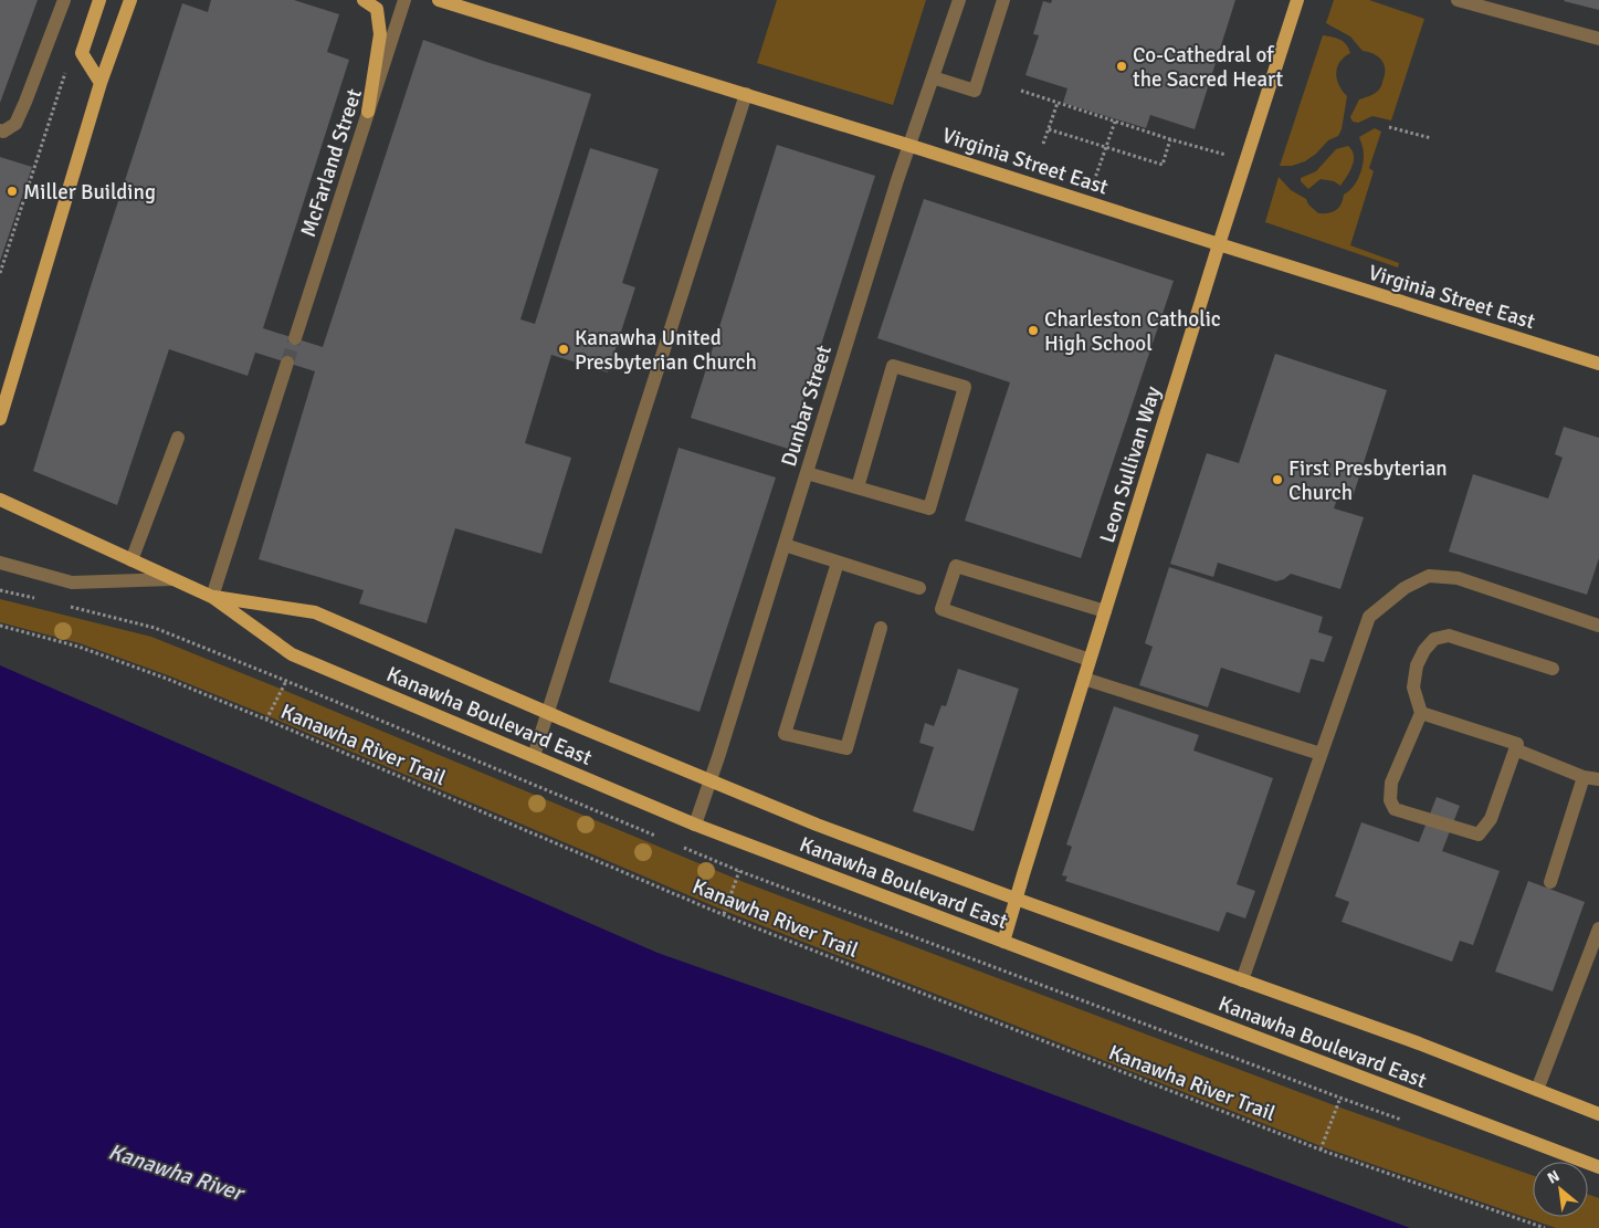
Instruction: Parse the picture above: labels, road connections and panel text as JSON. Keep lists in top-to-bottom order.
{
  "streets": {
    "main road": ["Virginia Street East", "Leon Sullivan Way", "Kanawha Boulevard East"],
    "street": ["McFarland Street", "Dunbar Street"],
    "path": ["Kanawha River Trail"]
  },
  "crossings": [
    ["Virginia Street East", "Dunbar Street"],
    ["Virginia Street East", "Leon Sullivan Way"],
    ["Dunbar Street", "Kanawha Boulevard East"],
    ["Leon Sullivan Way", "Kanawha Boulevard East"]
  ],
  "water": ["Kanawha River"],
  "places": [
    "Co-Cathedral of the Sacred Heart",
    "Miller Building",
    "Charleston Catholic High School",
    "Kanawha United Presbyterian Church",
    "First Presbyterian Church"
  ],
  "north": "top left"
}
